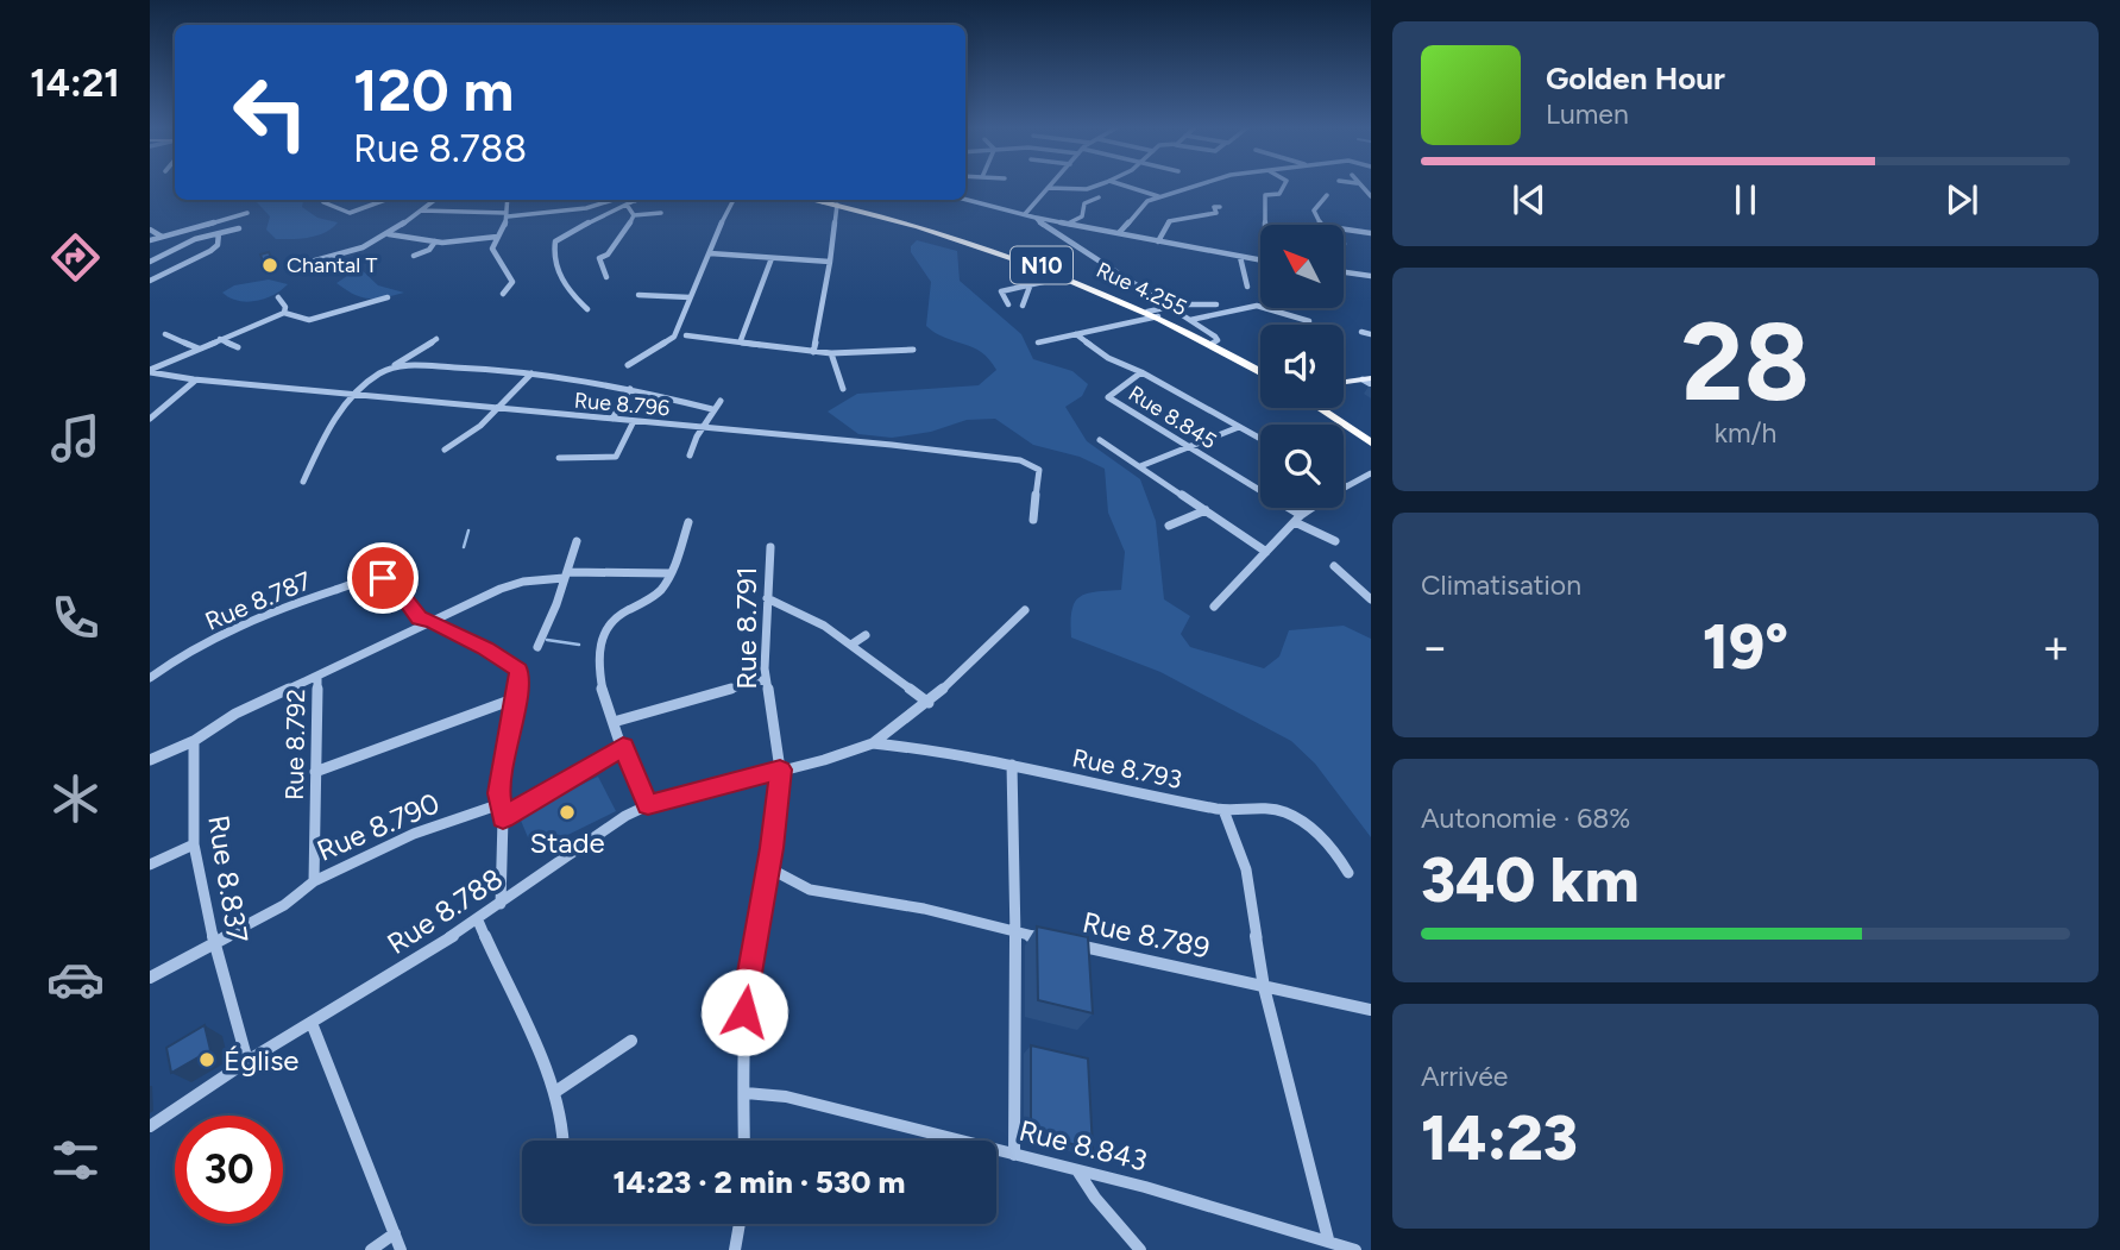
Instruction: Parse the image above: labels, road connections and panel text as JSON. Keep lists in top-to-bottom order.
{
  "streets": {
    "highway": ["N10", "Rue 4.255"],
    "street": [
      "Rue 8.796",
      "Rue 8.845",
      "Rue 8.787",
      "Rue 8.791",
      "Rue 8.792",
      "Rue 8.793",
      "Rue 8.790",
      "Rue 8.837",
      "Rue 8.788",
      "Rue 8.789",
      "Rue 8.843"
    ]
  },
  "crossings": [
    ["Rue 8.787", "Rue 8.792"],
    ["Rue 8.787", "Rue 8.790"],
    ["Rue 8.787", "Rue 8.788"],
    ["Rue 8.791", "Rue 8.788"],
    ["Rue 8.791", "Rue 8.789"],
    ["Rue 8.791", "Rue 8.843"],
    ["Rue 8.792", "Rue 8.790"],
    ["Rue 8.793", "Rue 8.788"],
    ["Rue 8.790", "Rue 8.837"],
    ["Rue 8.837", "Rue 8.788"]
  ],
  "places": ["Chantal T", "Stade", "Église"],
  "north": "top left",
  "page": {
    "tabs": "14:21",
    "turn": ["120 m", "Rue 8.788"],
    "song": ["Golden Hour", "Lumen"],
    "tile": [
      ["28", "km/h"],
      "Climatisation",
      ["Autonomie · 68%", "340 km"],
      ["Arrivée", "14:23"]
    ],
    "heat": ["−", "19°", "+"],
    "limit": "30",
    "trip": "14:23 · 2 min · 530 m"
  }
}
